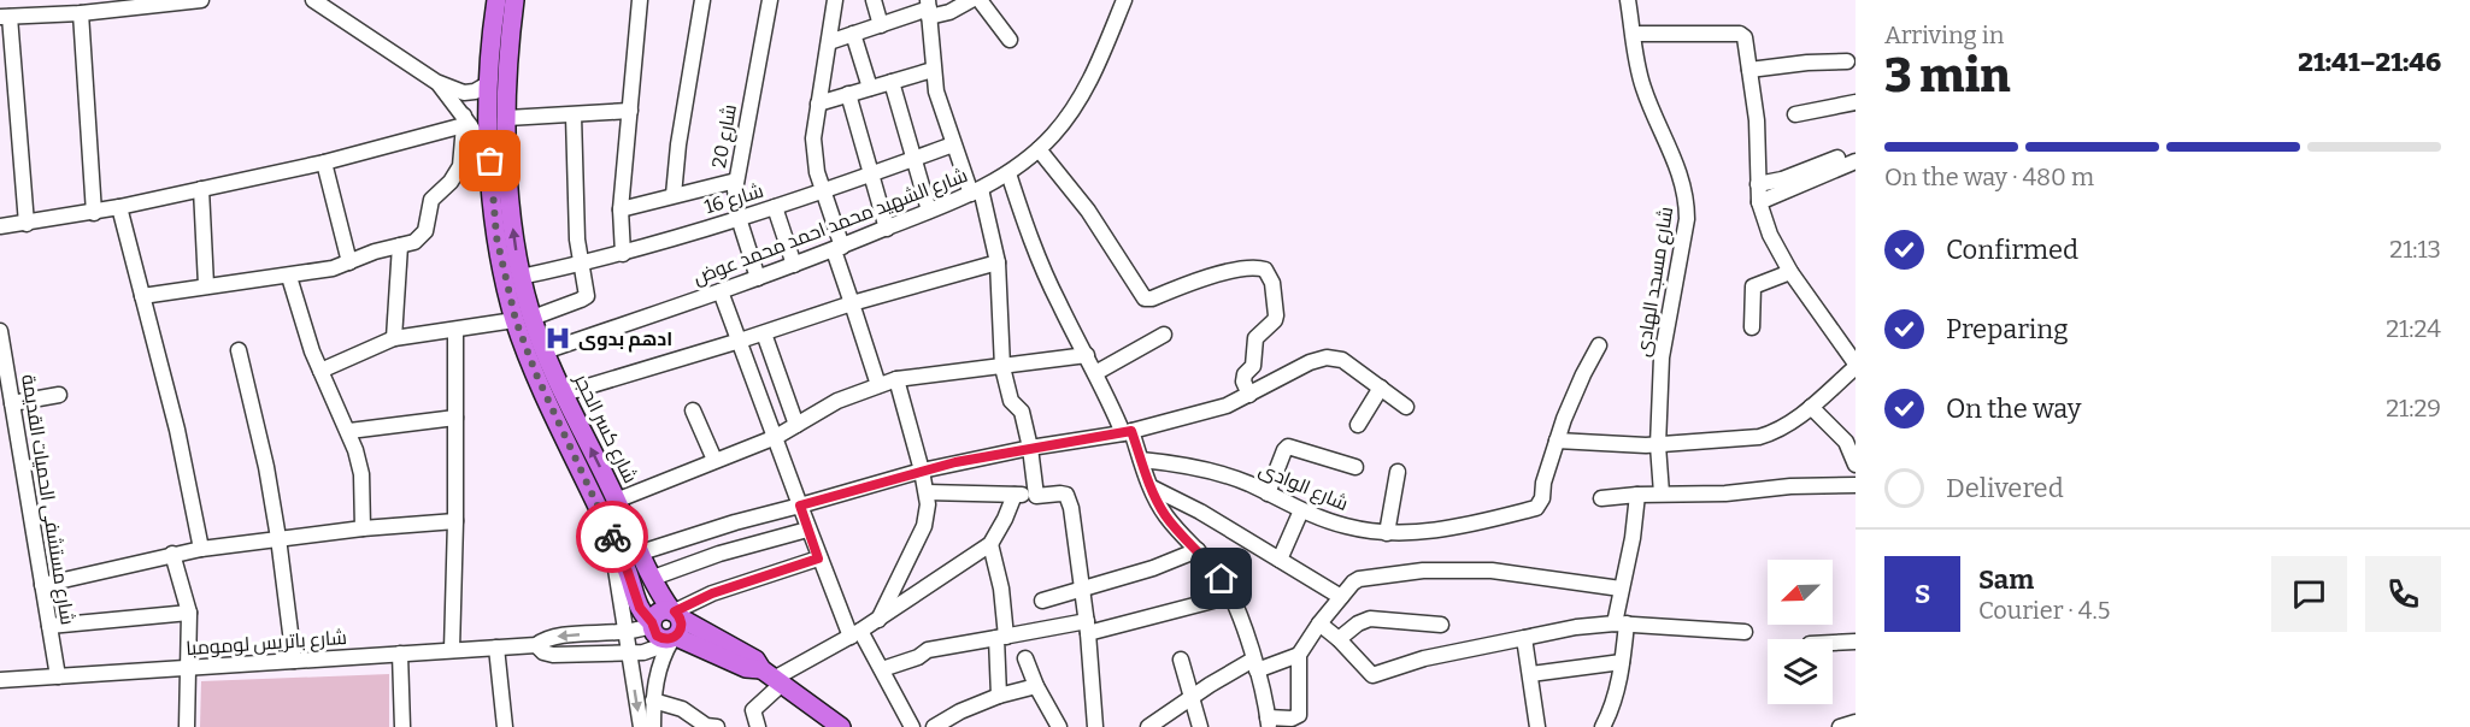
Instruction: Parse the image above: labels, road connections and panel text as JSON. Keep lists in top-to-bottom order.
{
  "streets": {
    "main road": ["شارع كسر الحجر"],
    "street": [
      "شارع 20",
      "شارع 16",
      "شارع الشهيد محمد احمد محمد عوض",
      "شارع مسجد الهادى",
      "شارع الوادى",
      "شارع مستشفى الحميات القديمة",
      "شارع باتريس لومومبا"
    ]
  },
  "crossings": [
    ["شارع 20", "شارع 16"],
    ["شارع 20", "شارع الشهيد محمد احمد محمد عوض"],
    ["شارع 16", "شارع كسر الحجر"],
    ["شارع الشهيد محمد احمد محمد عوض", "شارع كسر الحجر"],
    ["شارع كسر الحجر", "شارع باتريس لومومبا"],
    ["شارع مستشفى الحميات القديمة", "شارع باتريس لومومبا"]
  ],
  "places": {
    "hospital": ["ادهم بدوى"]
  },
  "north": "bottom left",
  "page": {
    "heading": ["3 min", "Arriving in", "21:41–21:46"],
    "panel": ["Sam", "Courier · 4.5"],
    "bar": "On the way · 480 m",
    "list": [
      ["Confirmed", "21:13"],
      ["Preparing", "21:24"],
      ["On the way", "21:29"],
      "Delivered"
    ],
    "round": "S"
  }
}
